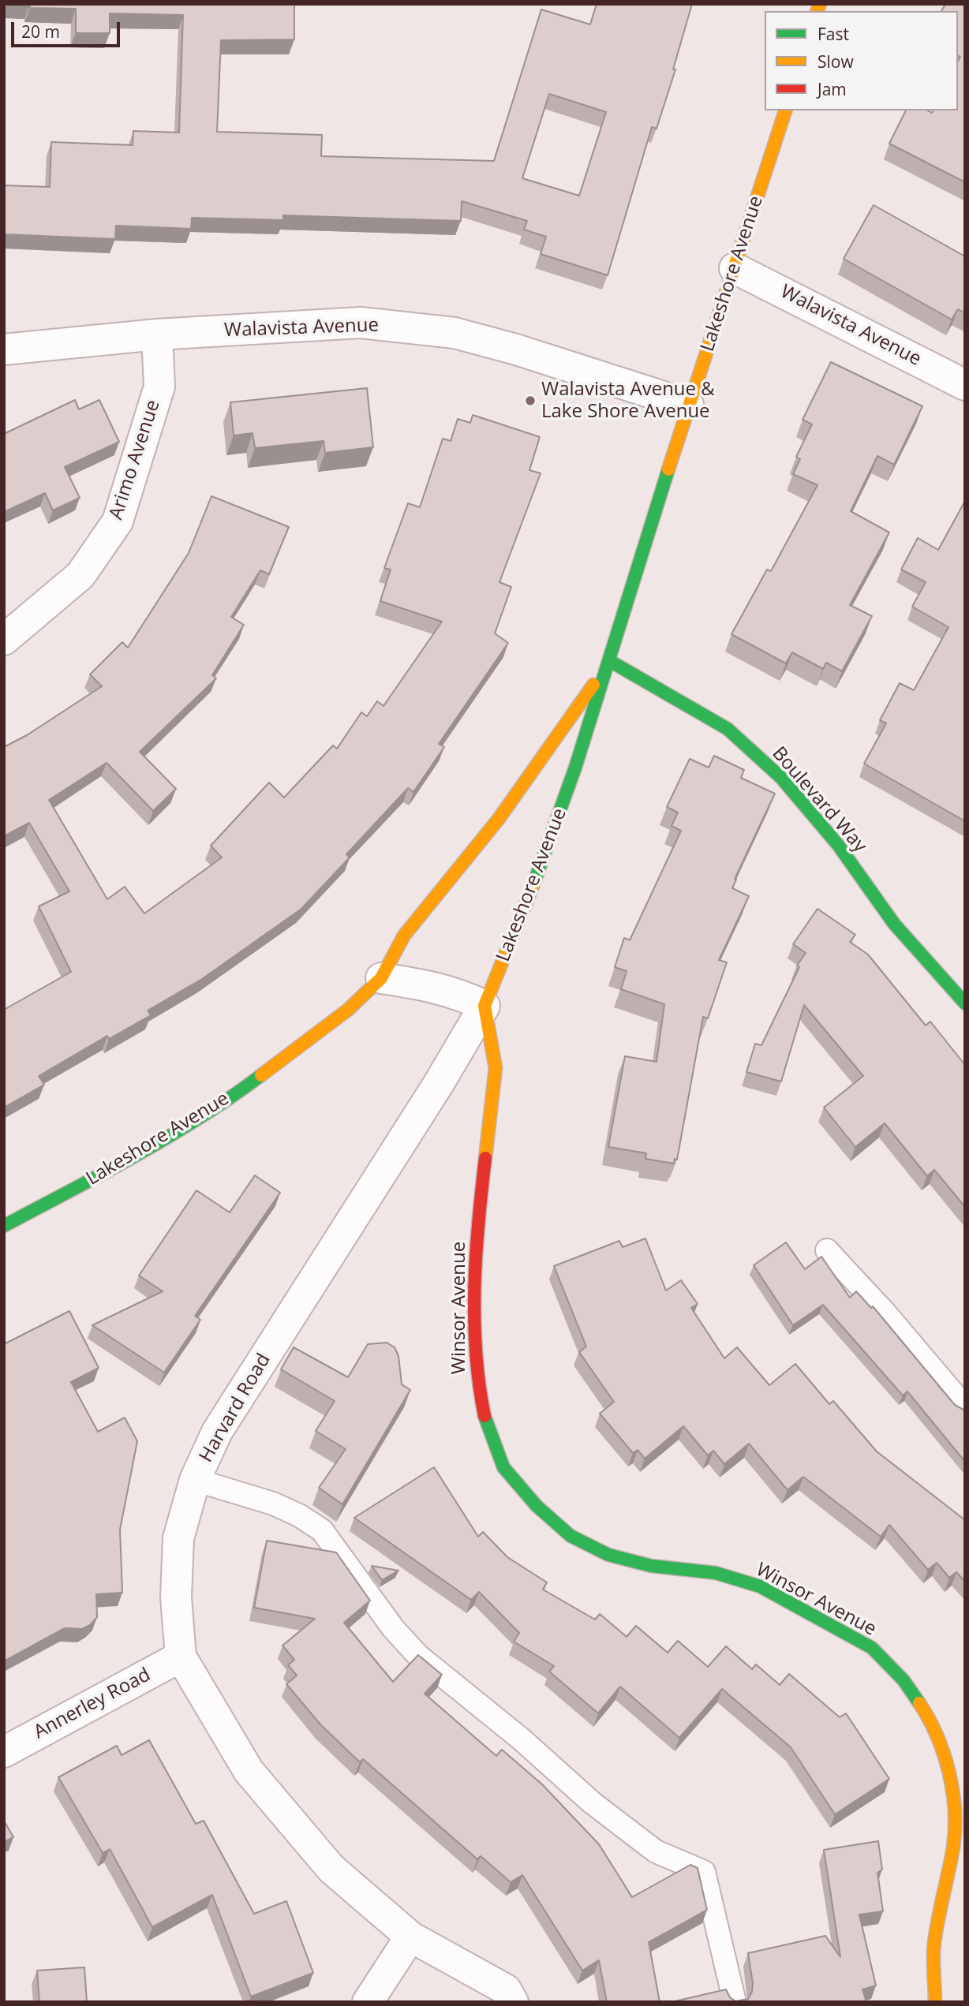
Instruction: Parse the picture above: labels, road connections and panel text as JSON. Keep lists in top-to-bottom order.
{
  "streets": {
    "street": [
      "Lakeshore Avenue",
      "Walavista Avenue",
      "Arimo Avenue",
      "Boulevard Way",
      "Winsor Avenue",
      "Harvard Road",
      "Annerley Road"
    ]
  },
  "crossings": [
    ["Lakeshore Avenue", "Walavista Avenue"],
    ["Lakeshore Avenue", "Boulevard Way"],
    ["Lakeshore Avenue", "Winsor Avenue"],
    ["Lakeshore Avenue", "Harvard Road"],
    ["Walavista Avenue", "Arimo Avenue"],
    ["Winsor Avenue", "Harvard Road"],
    ["Harvard Road", "Annerley Road"]
  ],
  "places": ["Walavista Avenue & Lake Shore Avenue"],
  "legend": ["Fast", "Slow", "Jam"],
  "scale_bar": "20 m"
}
